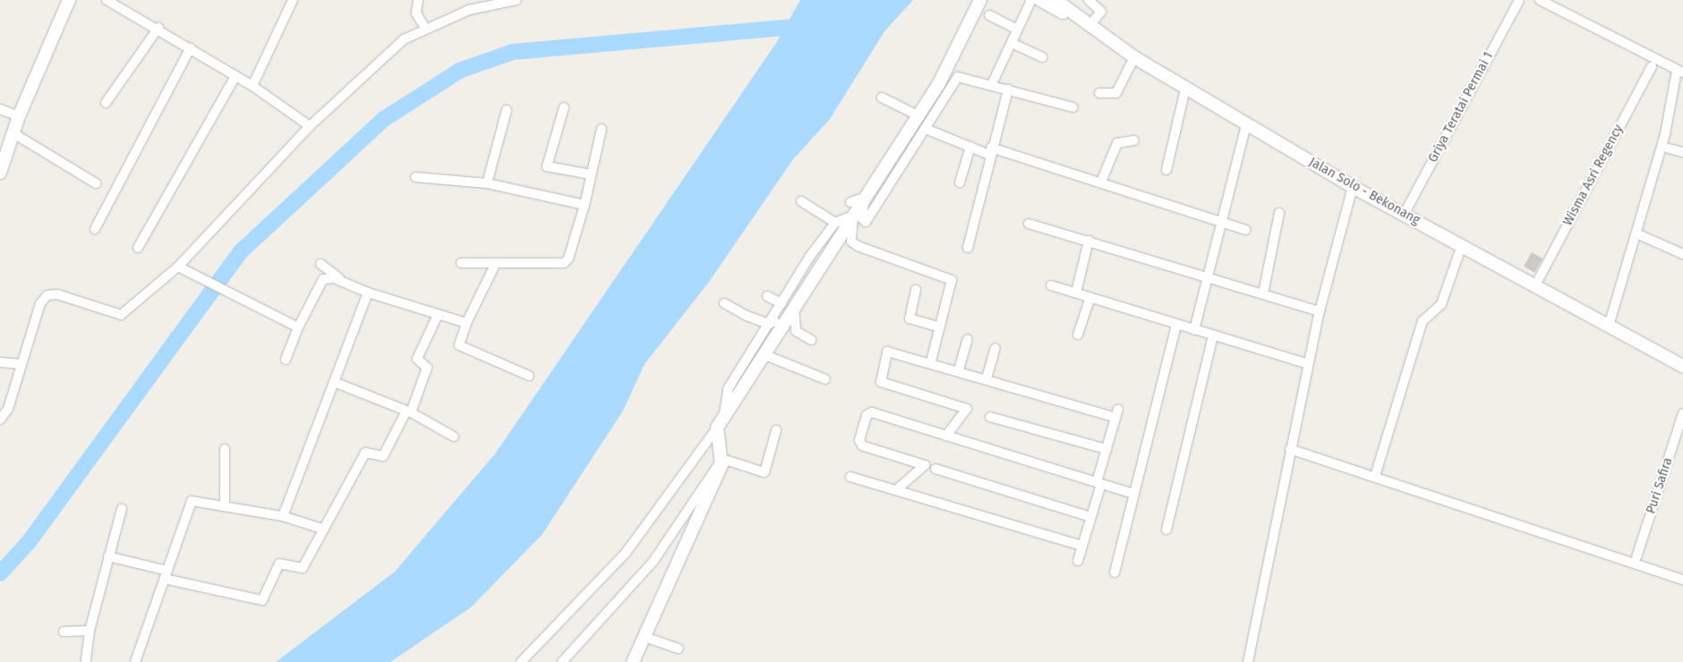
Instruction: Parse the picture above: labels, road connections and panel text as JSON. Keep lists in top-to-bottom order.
{
  "streets": {
    "street": [
      "Griya Teratai Permai 1",
      "Wisma Asri Regency",
      "Jalan Solo - Bekonang",
      "Puri Safira"
    ]
  },
  "crossings": [
    ["Griya Teratai Permai 1", "Jalan Solo - Bekonang"],
    ["Wisma Asri Regency", "Jalan Solo - Bekonang"]
  ]
}
